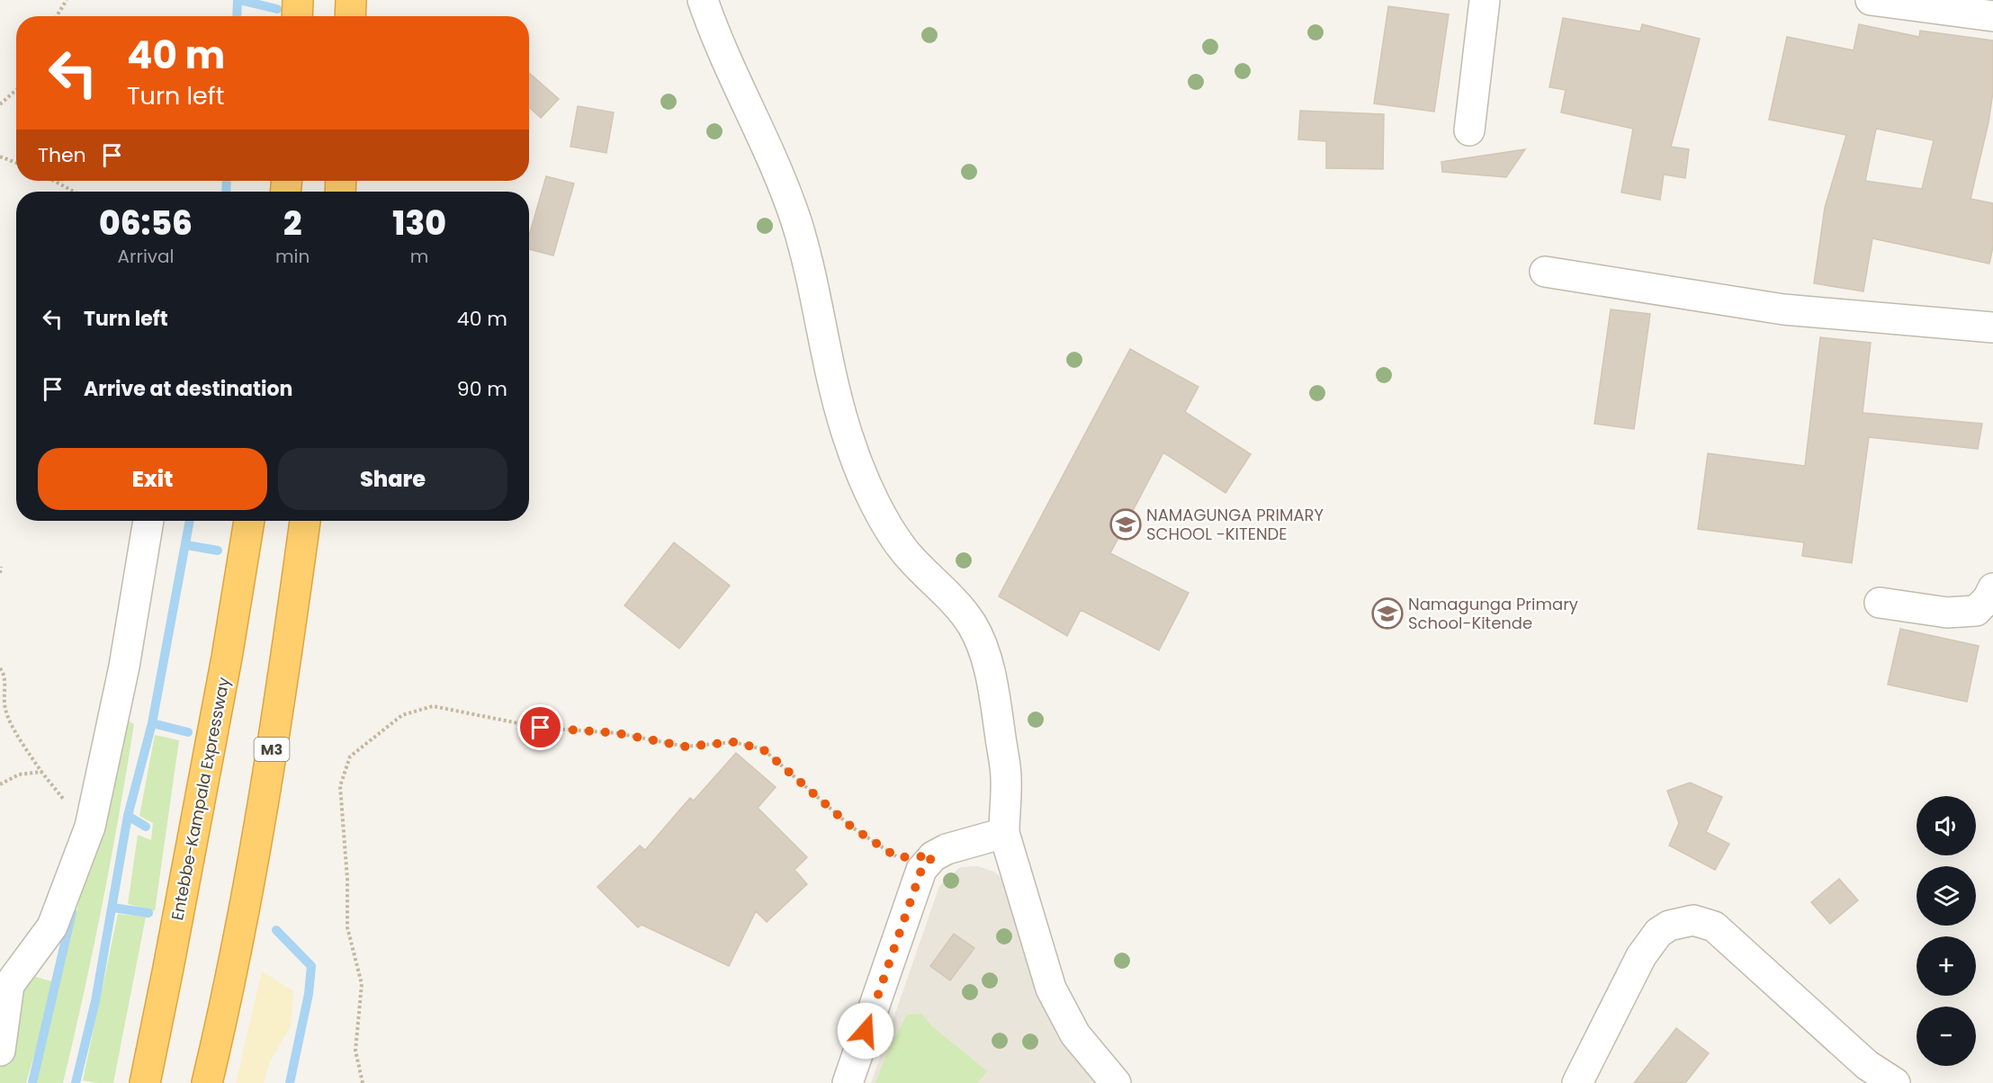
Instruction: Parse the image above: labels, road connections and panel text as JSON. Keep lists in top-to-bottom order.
{
  "streets": {
    "highway": ["M3", "Entebbe-Kampala Expressway"]
  },
  "places": {
    "school or university": ["NAMAGUNGA PRIMARY SCHOOL -KITENDE", "Namagunga Primary School-Kitende"]
  },
  "page": {
    "turn": ["40 m", "Turn left"],
    "then": "Then",
    "eta": [
      "06:56",
      "Arrival",
      "2",
      "min",
      "130",
      "m"
    ],
    "list": [
      {
        "name": "Turn left",
        "value": "40 m"
      },
      {
        "name": "Arrive at destination",
        "value": "90 m"
      }
    ],
    "buttons": ["Exit", "Share"],
    "map_buttons": ["+", "−"]
  }
}
